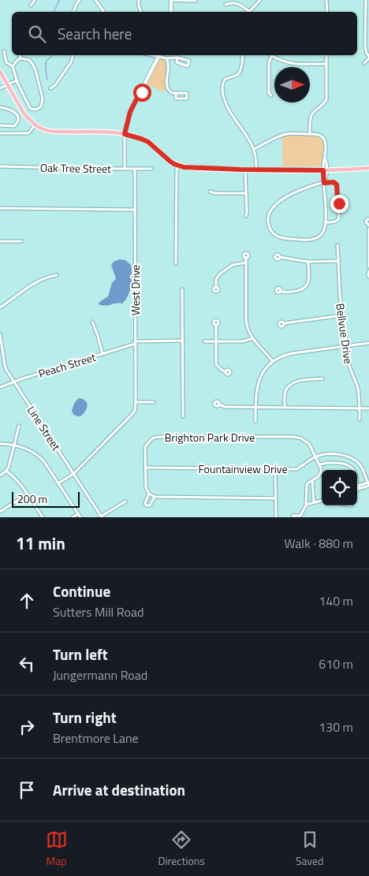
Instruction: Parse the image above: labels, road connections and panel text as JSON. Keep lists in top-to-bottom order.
{
  "streets": {
    "street": [
      "Oak Tree Street",
      "West Drive",
      "Bellvue Drive",
      "Peach Street",
      "Line Street",
      "Brighton Park Drive",
      "Fountainview Drive"
    ]
  },
  "crossings": [
    ["Oak Tree Street", "West Drive"],
    ["West Drive", "Peach Street"],
    ["West Drive", "Line Street"],
    ["Peach Street", "Line Street"],
    ["Brighton Park Drive", "Fountainview Drive"]
  ],
  "scale_bar": "200 m",
  "north": "right",
  "page": {
    "search": "Search here",
    "scale": "200 m",
    "heading": ["11 min", "Walk · 880 m"],
    "list": [
      ["Continue", "Sutters Mill Road", "140 m"],
      ["Turn left", "Jungermann Road", "610 m"],
      ["Turn right", "Brentmore Lane", "130 m"],
      "Arrive at destination"
    ],
    "nav": ["Map", "Directions", "Saved"]
  }
}
